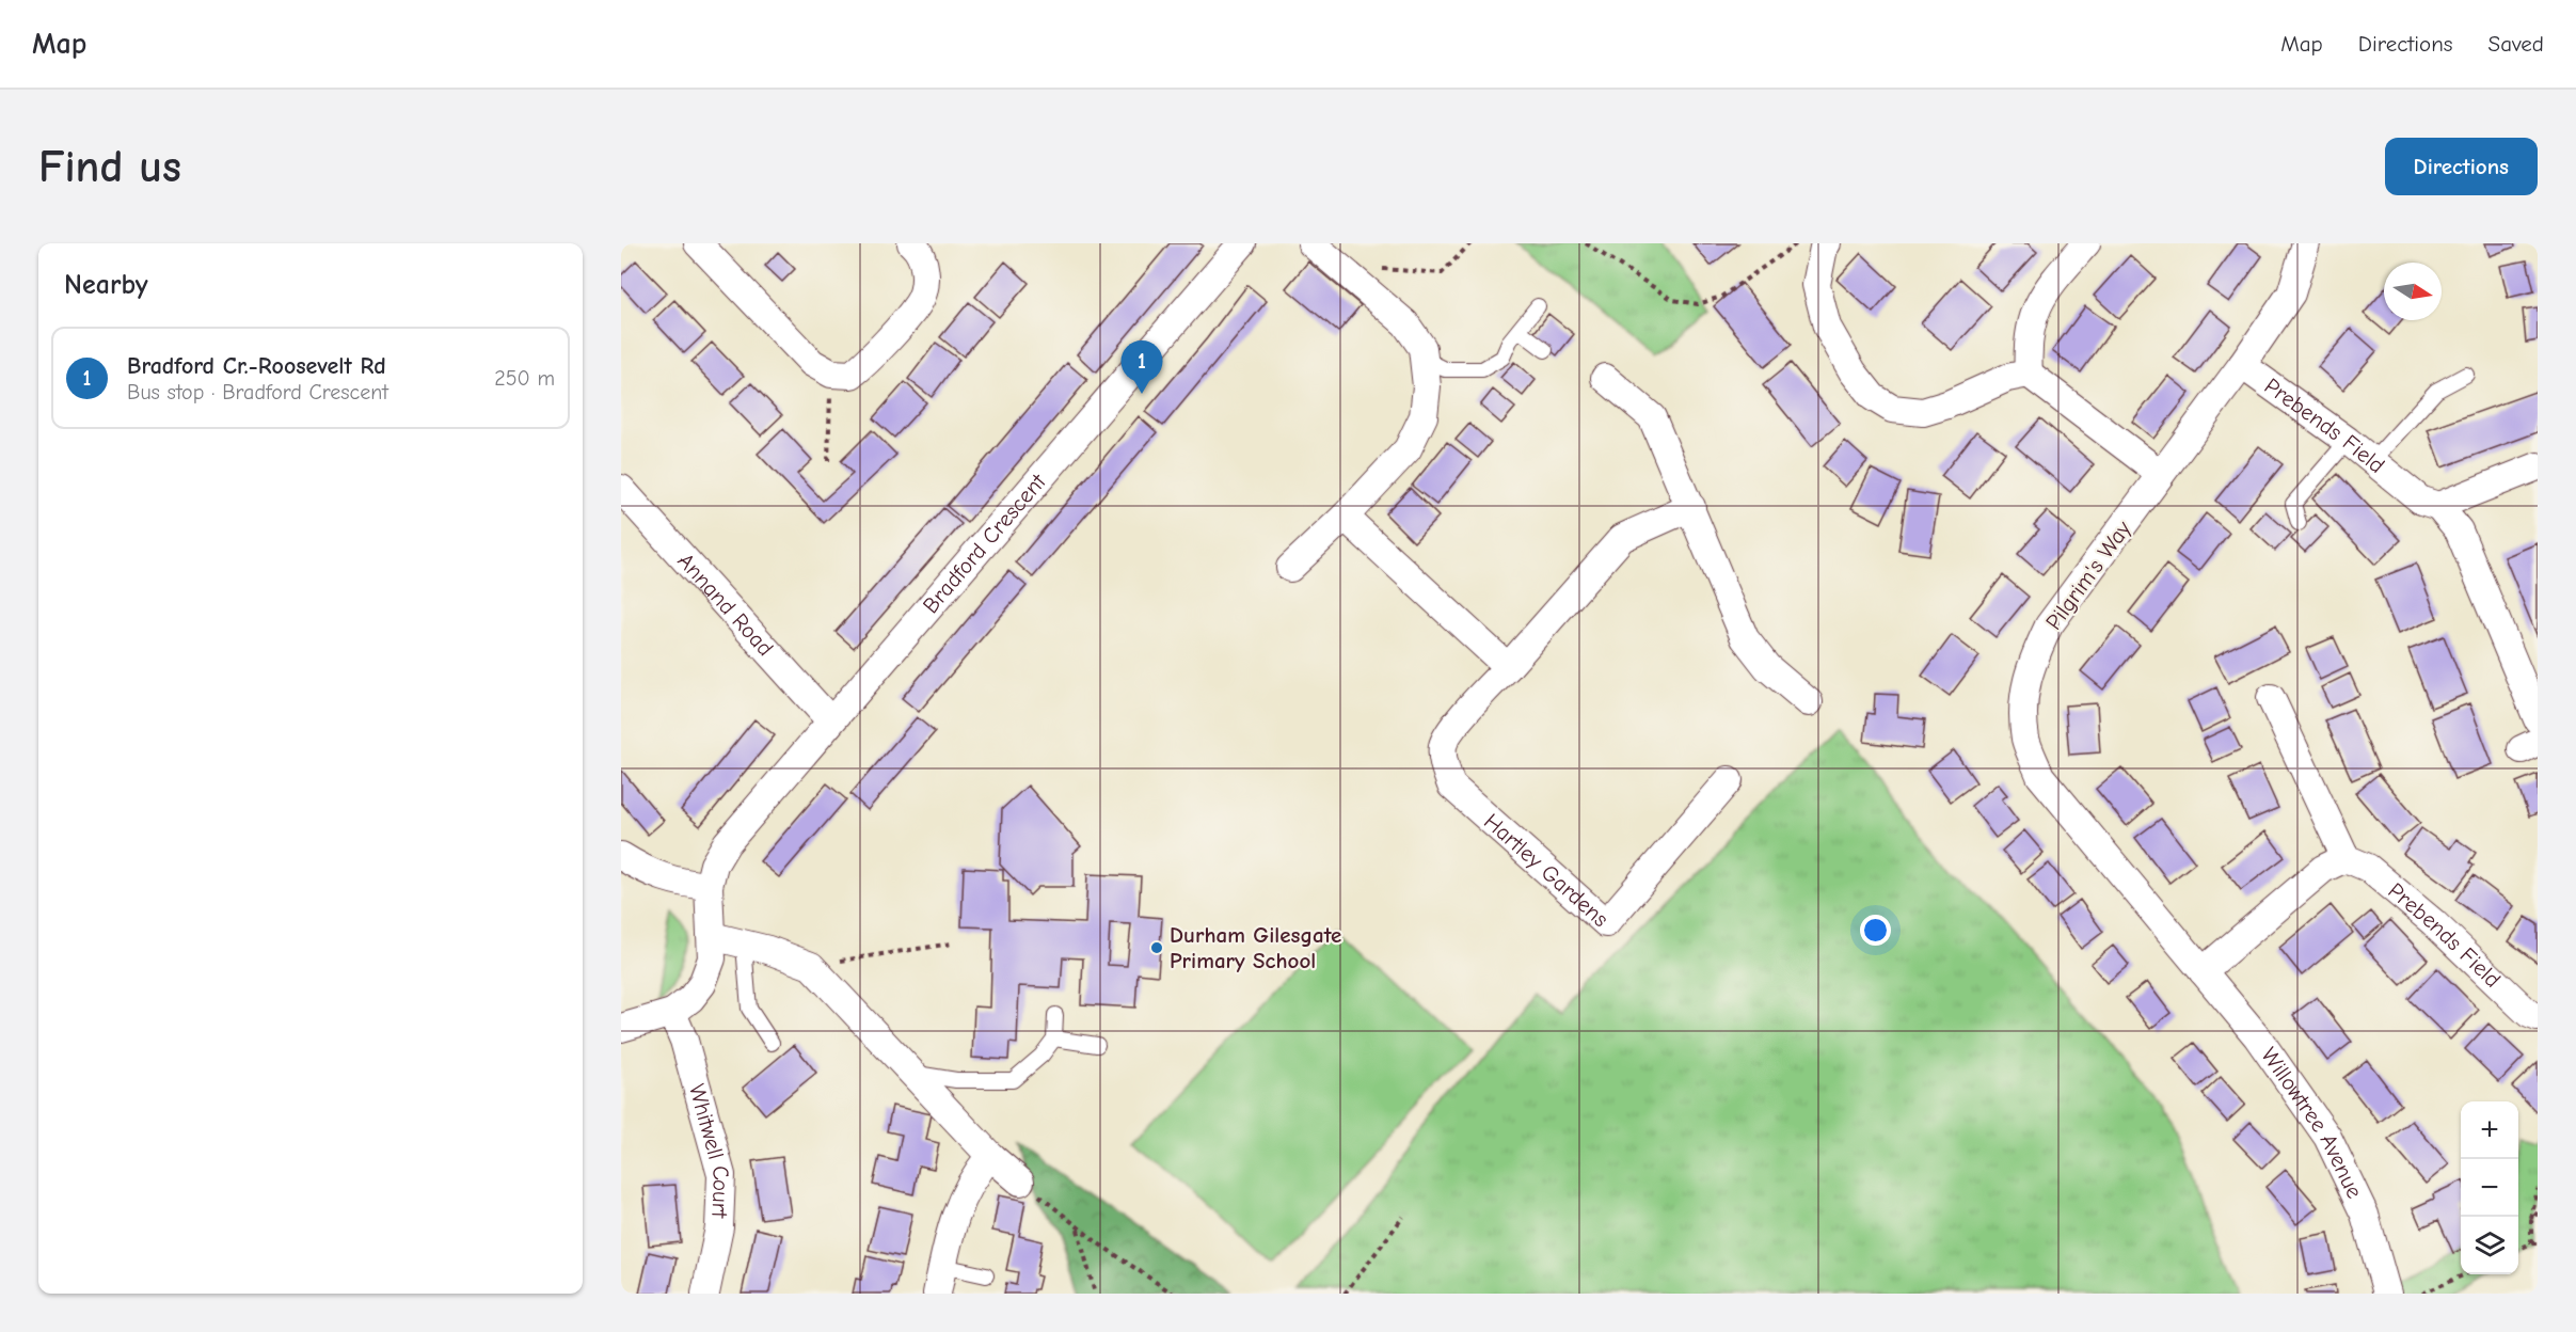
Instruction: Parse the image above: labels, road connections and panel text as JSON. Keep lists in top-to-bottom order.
{
  "streets": {
    "street": [
      "Prebends Field",
      "Bradford Crescent",
      "Pilgrim's Way",
      "Annand Road",
      "Hartley Gardens",
      "Willowtree Avenue",
      "Whitwell Court"
    ]
  },
  "crossings": [
    ["Prebends Field", "Pilgrim's Way"],
    ["Bradford Crescent", "Annand Road"],
    ["Pilgrim's Way", "Willowtree Avenue"]
  ],
  "places": ["Durham Gilesgate Primary School"],
  "north": "right",
  "page": {
    "header": "Map",
    "nav": ["Map", "Directions", "Saved"],
    "buttons": "Directions",
    "title": "Find us",
    "heading": "Nearby",
    "list": [
      {
        "mark": "1",
        "name": "Bradford Cr.-Roosevelt Rd",
        "note": "Bus stop · Bradford Crescent",
        "value": "250 m"
      }
    ],
    "pins": "1",
    "map_buttons": ["+", "−"]
  }
}
